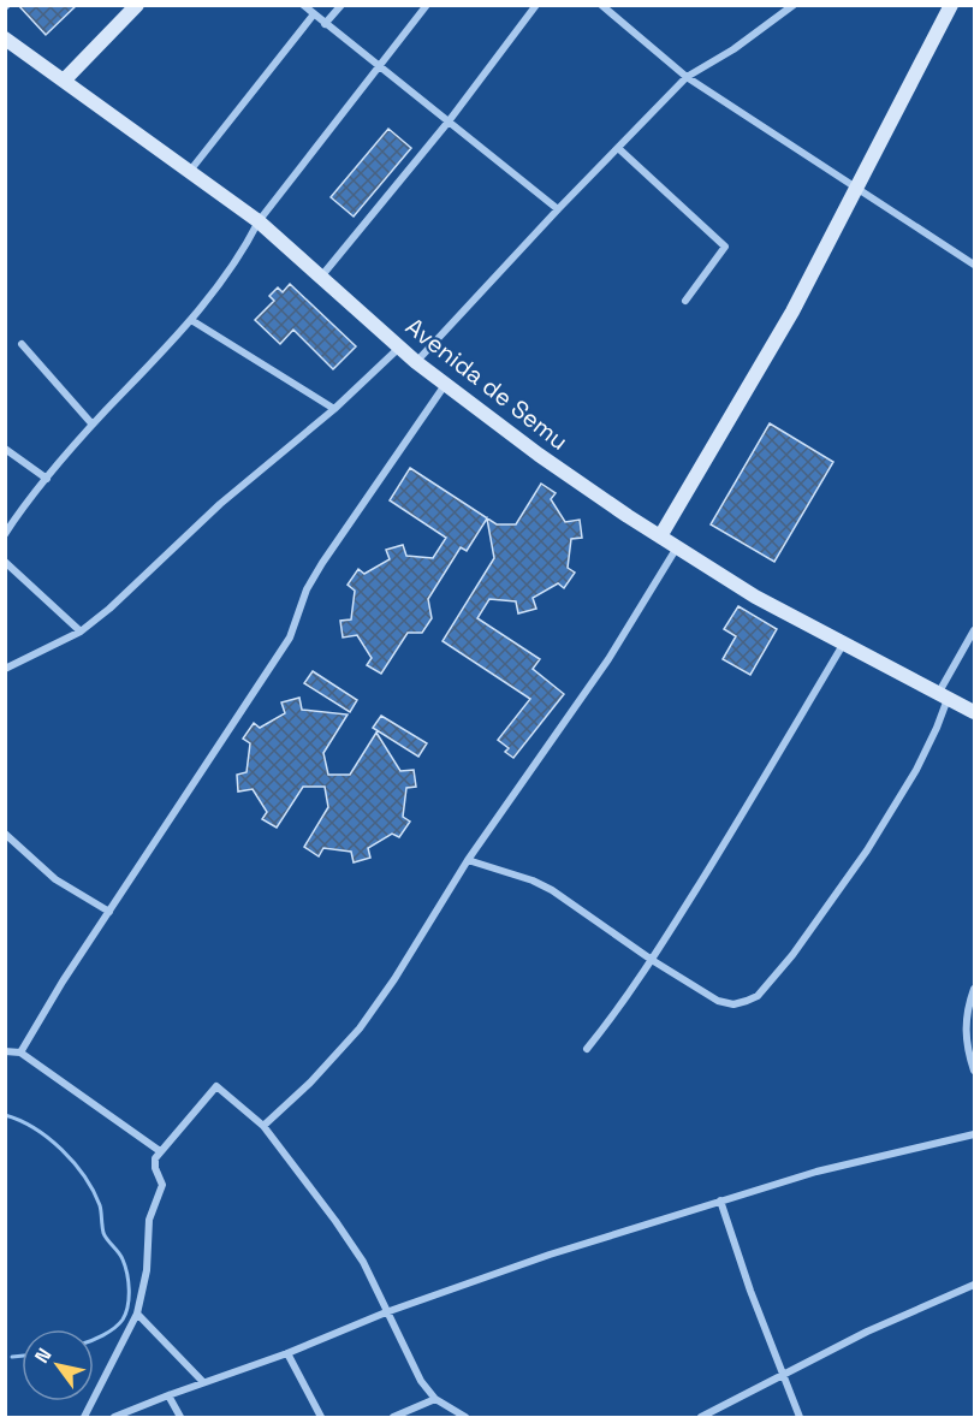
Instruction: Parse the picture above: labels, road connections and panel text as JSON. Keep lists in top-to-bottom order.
{
  "streets": {
    "main road": ["Avenida de Semu"]
  },
  "north": "top left"
}
